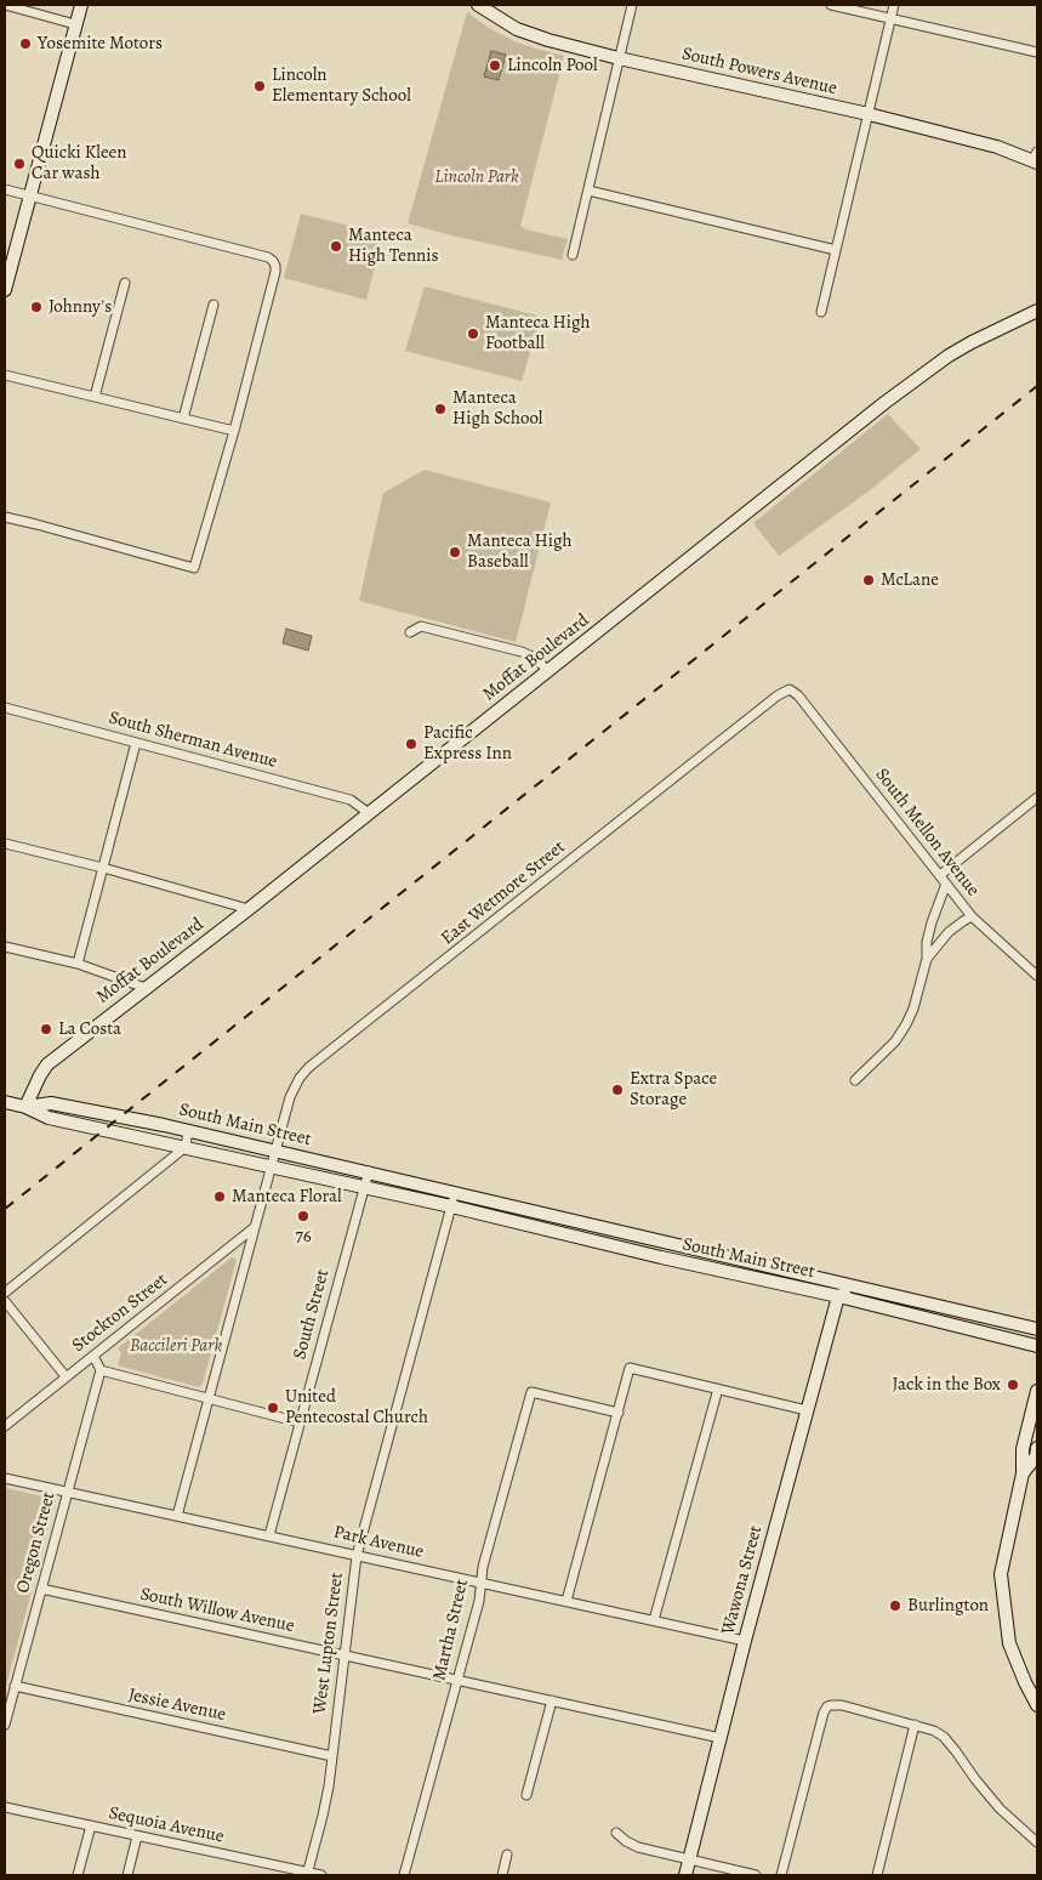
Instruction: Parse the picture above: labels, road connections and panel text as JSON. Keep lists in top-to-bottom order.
{
  "streets": {
    "main road": [
      "South Powers Avenue",
      "Moffat Boulevard",
      "South Main Street",
      "Wawona Street"
    ],
    "street": [
      "South Sherman Avenue",
      "South Mellon Avenue",
      "East Wetmore Street",
      "Stockton Street",
      "South Street",
      "Oregon Street",
      "Park Avenue",
      "South Willow Avenue",
      "Martha Street",
      "West Lupton Street",
      "Jessie Avenue",
      "Sequoia Avenue"
    ]
  },
  "crossings": [
    ["Moffat Boulevard", "South Sherman Avenue"],
    ["Moffat Boulevard", "South Main Street"],
    ["South Mellon Avenue", "East Wetmore Street"],
    ["East Wetmore Street", "South Main Street"],
    ["East Wetmore Street", "Stockton Street"],
    ["East Wetmore Street", "Park Avenue"],
    ["South Main Street", "South Street"],
    ["South Main Street", "Wawona Street"],
    ["South Main Street", "West Lupton Street"],
    ["South Street", "Park Avenue"],
    ["Oregon Street", "Park Avenue"],
    ["Oregon Street", "South Willow Avenue"],
    ["Oregon Street", "Jessie Avenue"],
    ["Park Avenue", "Wawona Street"],
    ["Park Avenue", "Martha Street"],
    ["Park Avenue", "West Lupton Street"],
    ["Wawona Street", "South Willow Avenue"],
    ["South Willow Avenue", "Martha Street"],
    ["South Willow Avenue", "West Lupton Street"],
    ["West Lupton Street", "Jessie Avenue"],
    ["West Lupton Street", "Sequoia Avenue"]
  ],
  "parks": ["Lincoln Park", "Baccileri Park"],
  "places": [
    "Yosemite Motors",
    "Lincoln Pool",
    "Lincoln Elementary School",
    "Quicki Kleen Car wash",
    "Manteca High Tennis",
    "Johnny's",
    "Manteca High Football",
    "Manteca High School",
    "Manteca High Baseball",
    "McLane",
    "Pacific Express Inn",
    "La Costa",
    "Extra Space Storage",
    "Manteca Floral",
    "76",
    "Jack in the Box",
    "United Pentecostal Church",
    "Burlington"
  ]
}
